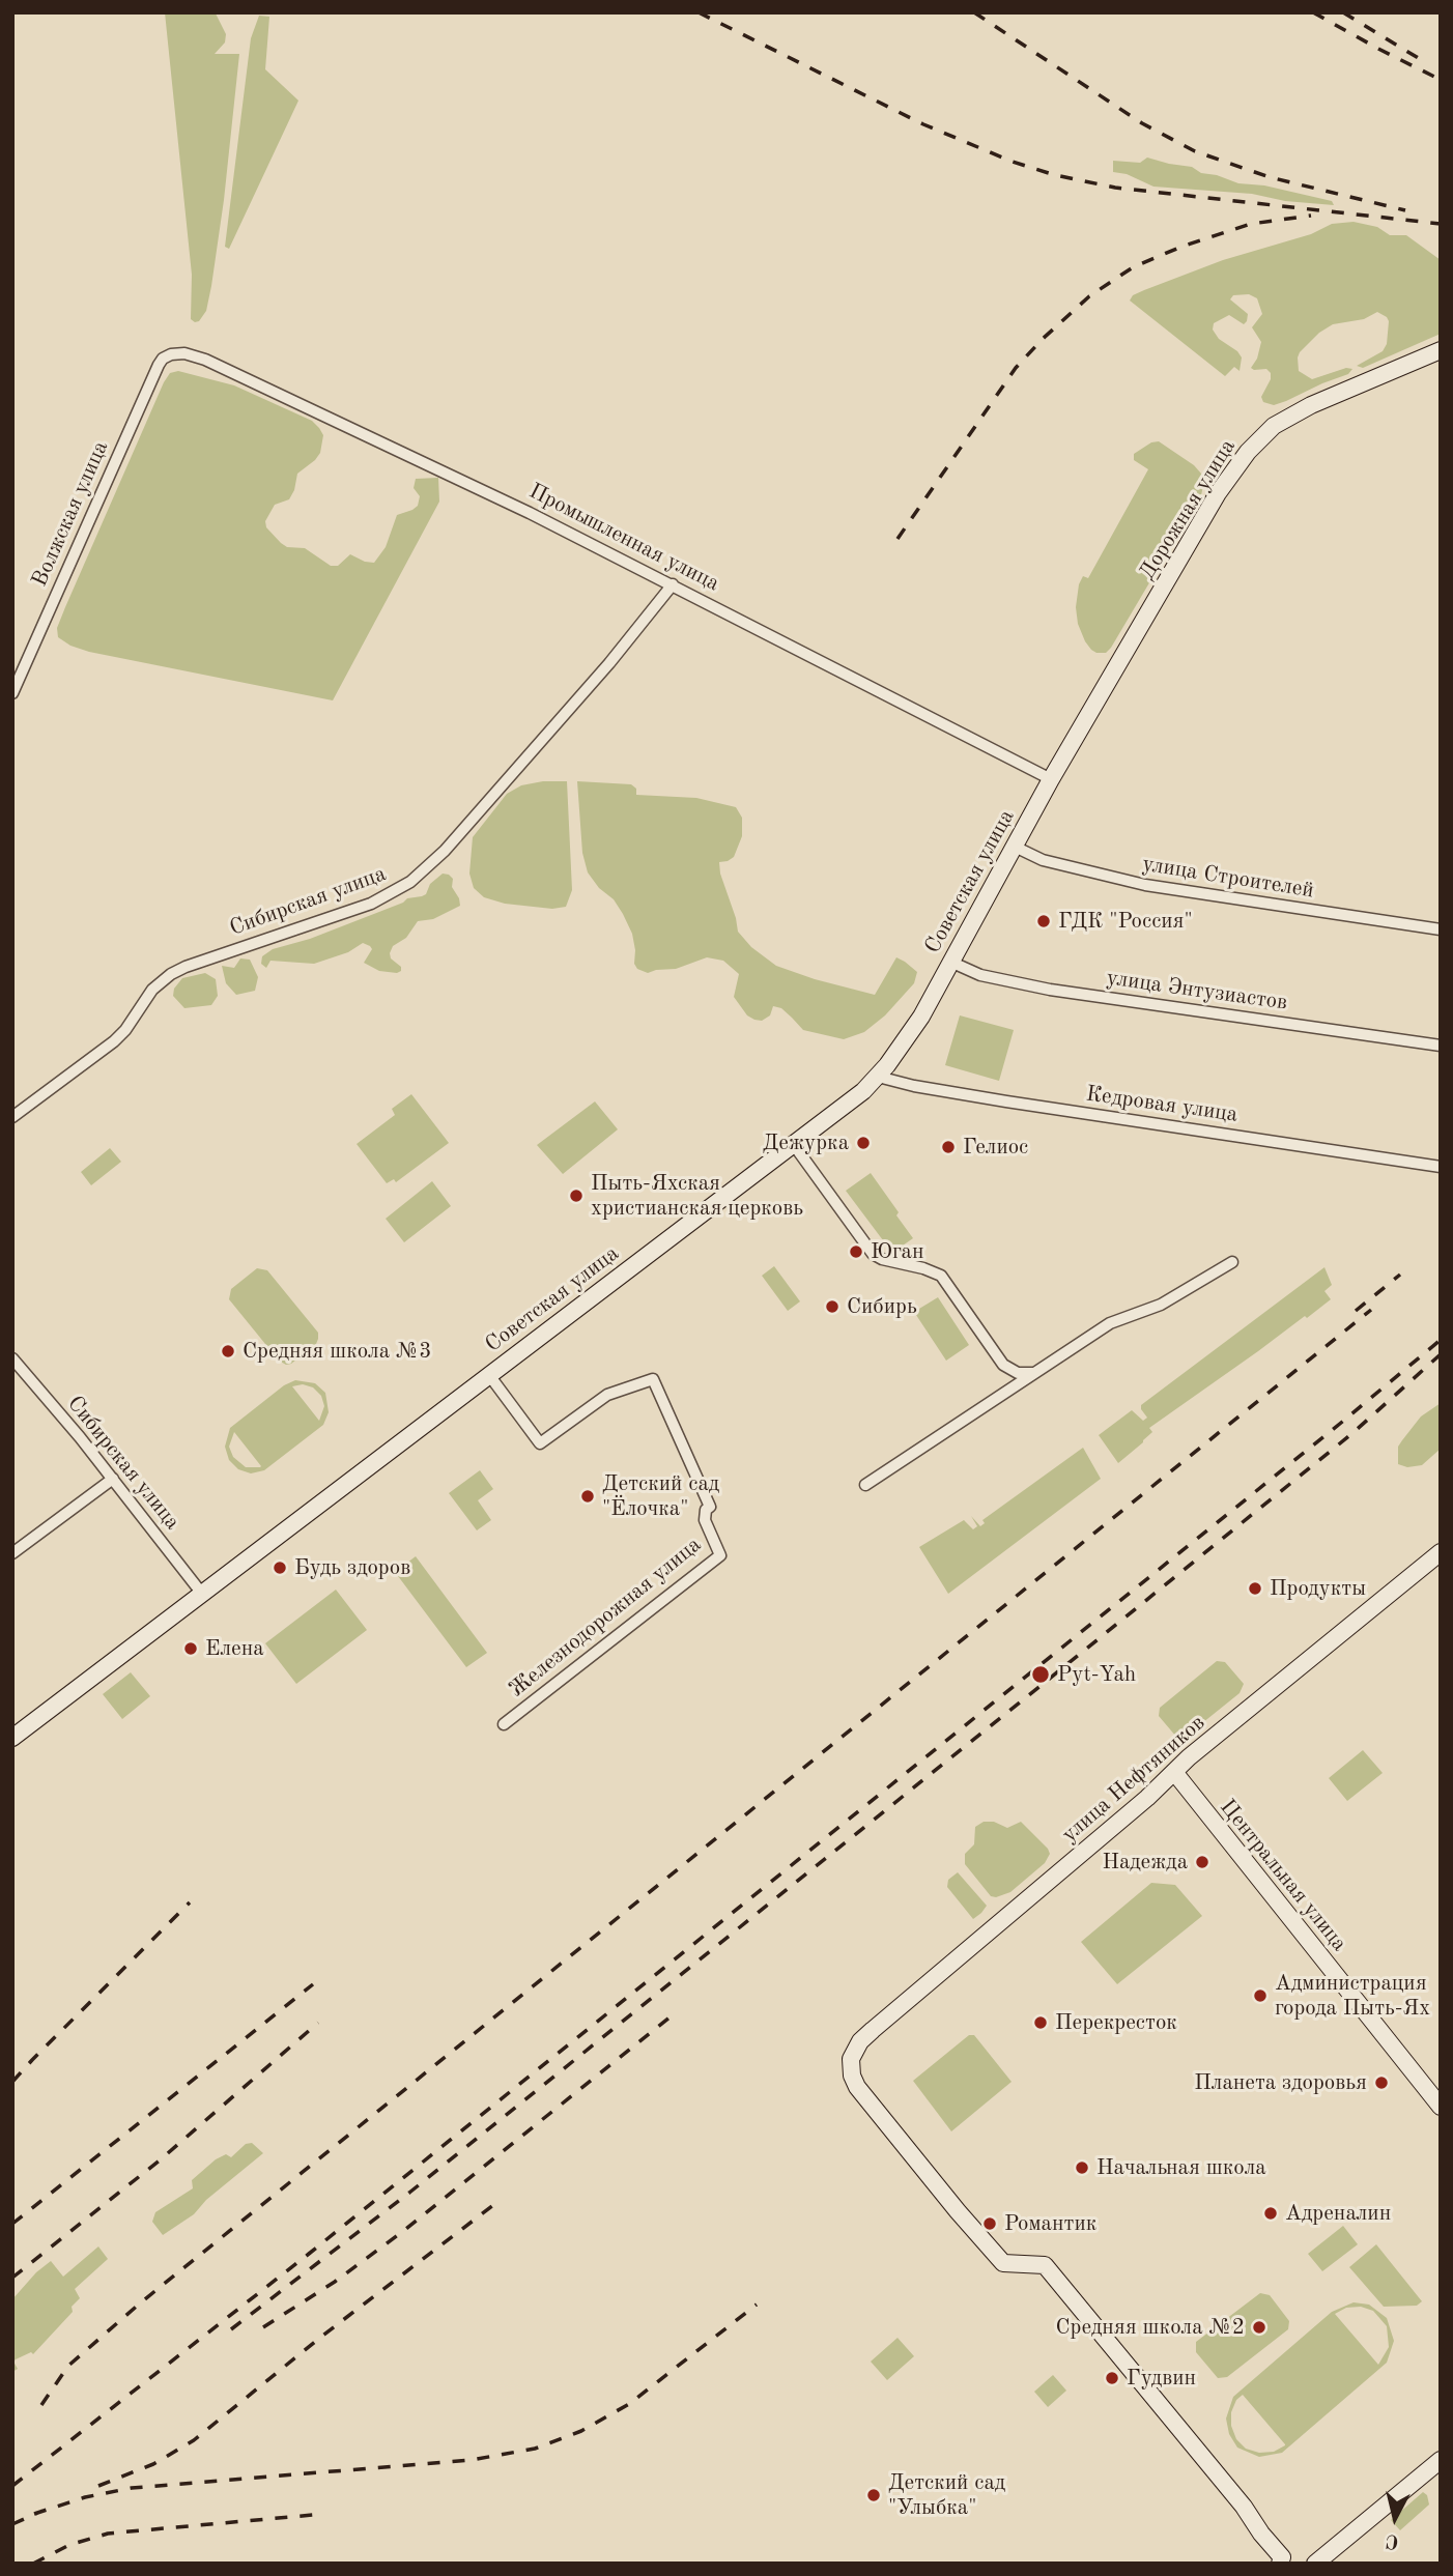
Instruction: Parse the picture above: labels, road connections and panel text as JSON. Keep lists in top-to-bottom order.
{
  "streets": {
    "street": [
      "Дорожная улица",
      "Волжская улица",
      "Промышленная улица",
      "улица Строителей",
      "Советская улица",
      "Сибирская улица",
      "улица Энтузиастов",
      "Кедровая улица",
      "Железнодорожная улица",
      "улица Нефтяников",
      "Центральная улица"
    ]
  },
  "crossings": [
    ["Дорожная улица", "Промышленная улица"],
    ["Дорожная улица", "Советская улица"],
    ["Волжская улица", "Промышленная улица"],
    ["Промышленная улица", "Советская улица"],
    ["Промышленная улица", "Сибирская улица"],
    ["улица Строителей", "Советская улица"],
    ["Советская улица", "Сибирская улица"],
    ["Советская улица", "улица Энтузиастов"],
    ["Советская улица", "Кедровая улица"],
    ["Советская улица", "Железнодорожная улица"],
    ["улица Нефтяников", "Центральная улица"]
  ],
  "places": [
    "ГДК \"Россия\"",
    "Дежурка",
    "Гелиос",
    "Пыть-Яхская христианская церковь",
    "Юган",
    "Сибирь",
    "Средняя школа №3",
    "Детский сад \"Ёлочка\"",
    "Будь здоров",
    "Продукты",
    "Елена",
    "Pyt-Yah",
    "Надежда",
    "Администрация города Пыть-Ях",
    "Перекресток",
    "Планета здоровья",
    "Начальная школа",
    "Адреналин",
    "Романтик",
    "Средняя школа №2",
    "Гудвин",
    "Детский сад \"Улыбка\""
  ],
  "north": "bottom"
}
